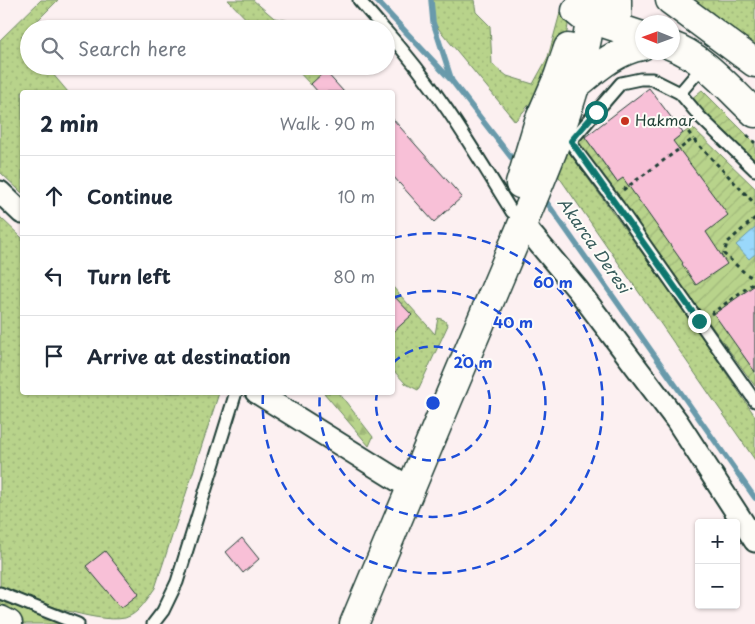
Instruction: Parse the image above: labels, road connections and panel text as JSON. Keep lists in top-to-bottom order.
{
  "water": ["Akarca Deresi"],
  "places": ["Hakmar"],
  "north": "left",
  "page": {
    "search": "Search here",
    "heading": ["2 min", "Walk · 90 m"],
    "list": [
      ["Continue", "10 m"],
      ["Turn left", "80 m"],
      "Arrive at destination"
    ],
    "map_buttons": ["+", "−"]
  },
  "rings": ["60 m", "40 m", "20 m"]
}
